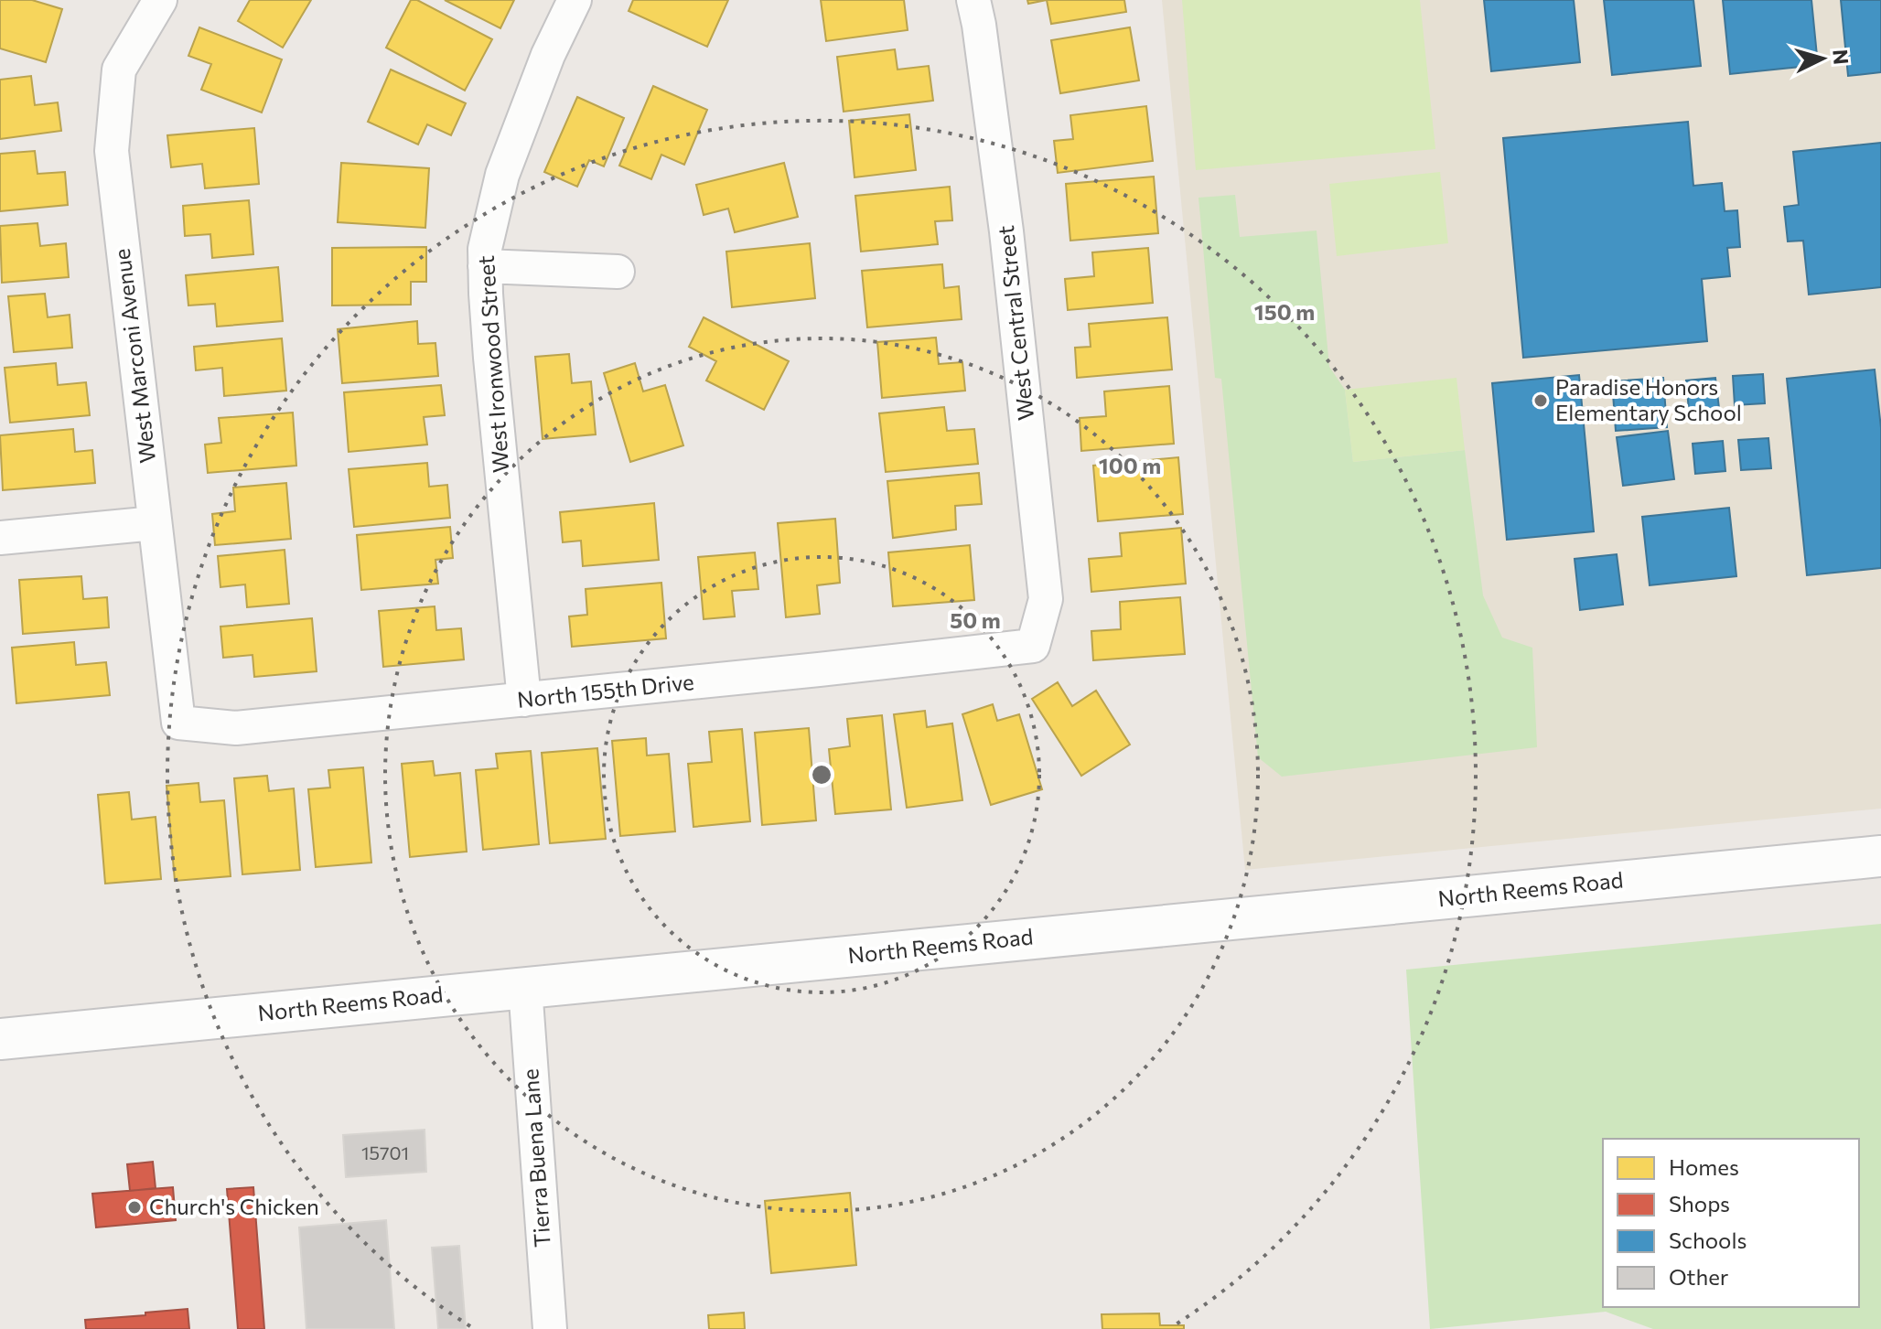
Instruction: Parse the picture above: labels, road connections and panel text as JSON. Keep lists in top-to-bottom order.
{
  "streets": {
    "main road": ["North Reems Road"],
    "street": [
      "West Central Street",
      "West Marconi Avenue",
      "West Ironwood Street",
      "North 155th Drive",
      "Tierra Buena Lane"
    ]
  },
  "crossings": [
    ["West Central Street", "North 155th Drive"],
    ["West Marconi Avenue", "North 155th Drive"],
    ["West Ironwood Street", "North 155th Drive"],
    ["North Reems Road", "Tierra Buena Lane"]
  ],
  "places": ["Paradise Honors Elementary School", "Church's Chicken"],
  "house_numbers": ["15701"],
  "legend": [
    "Homes",
    "Shops",
    "Schools",
    "Other"
  ],
  "north": "right",
  "rings": ["150 m", "100 m", "50 m"]
}
